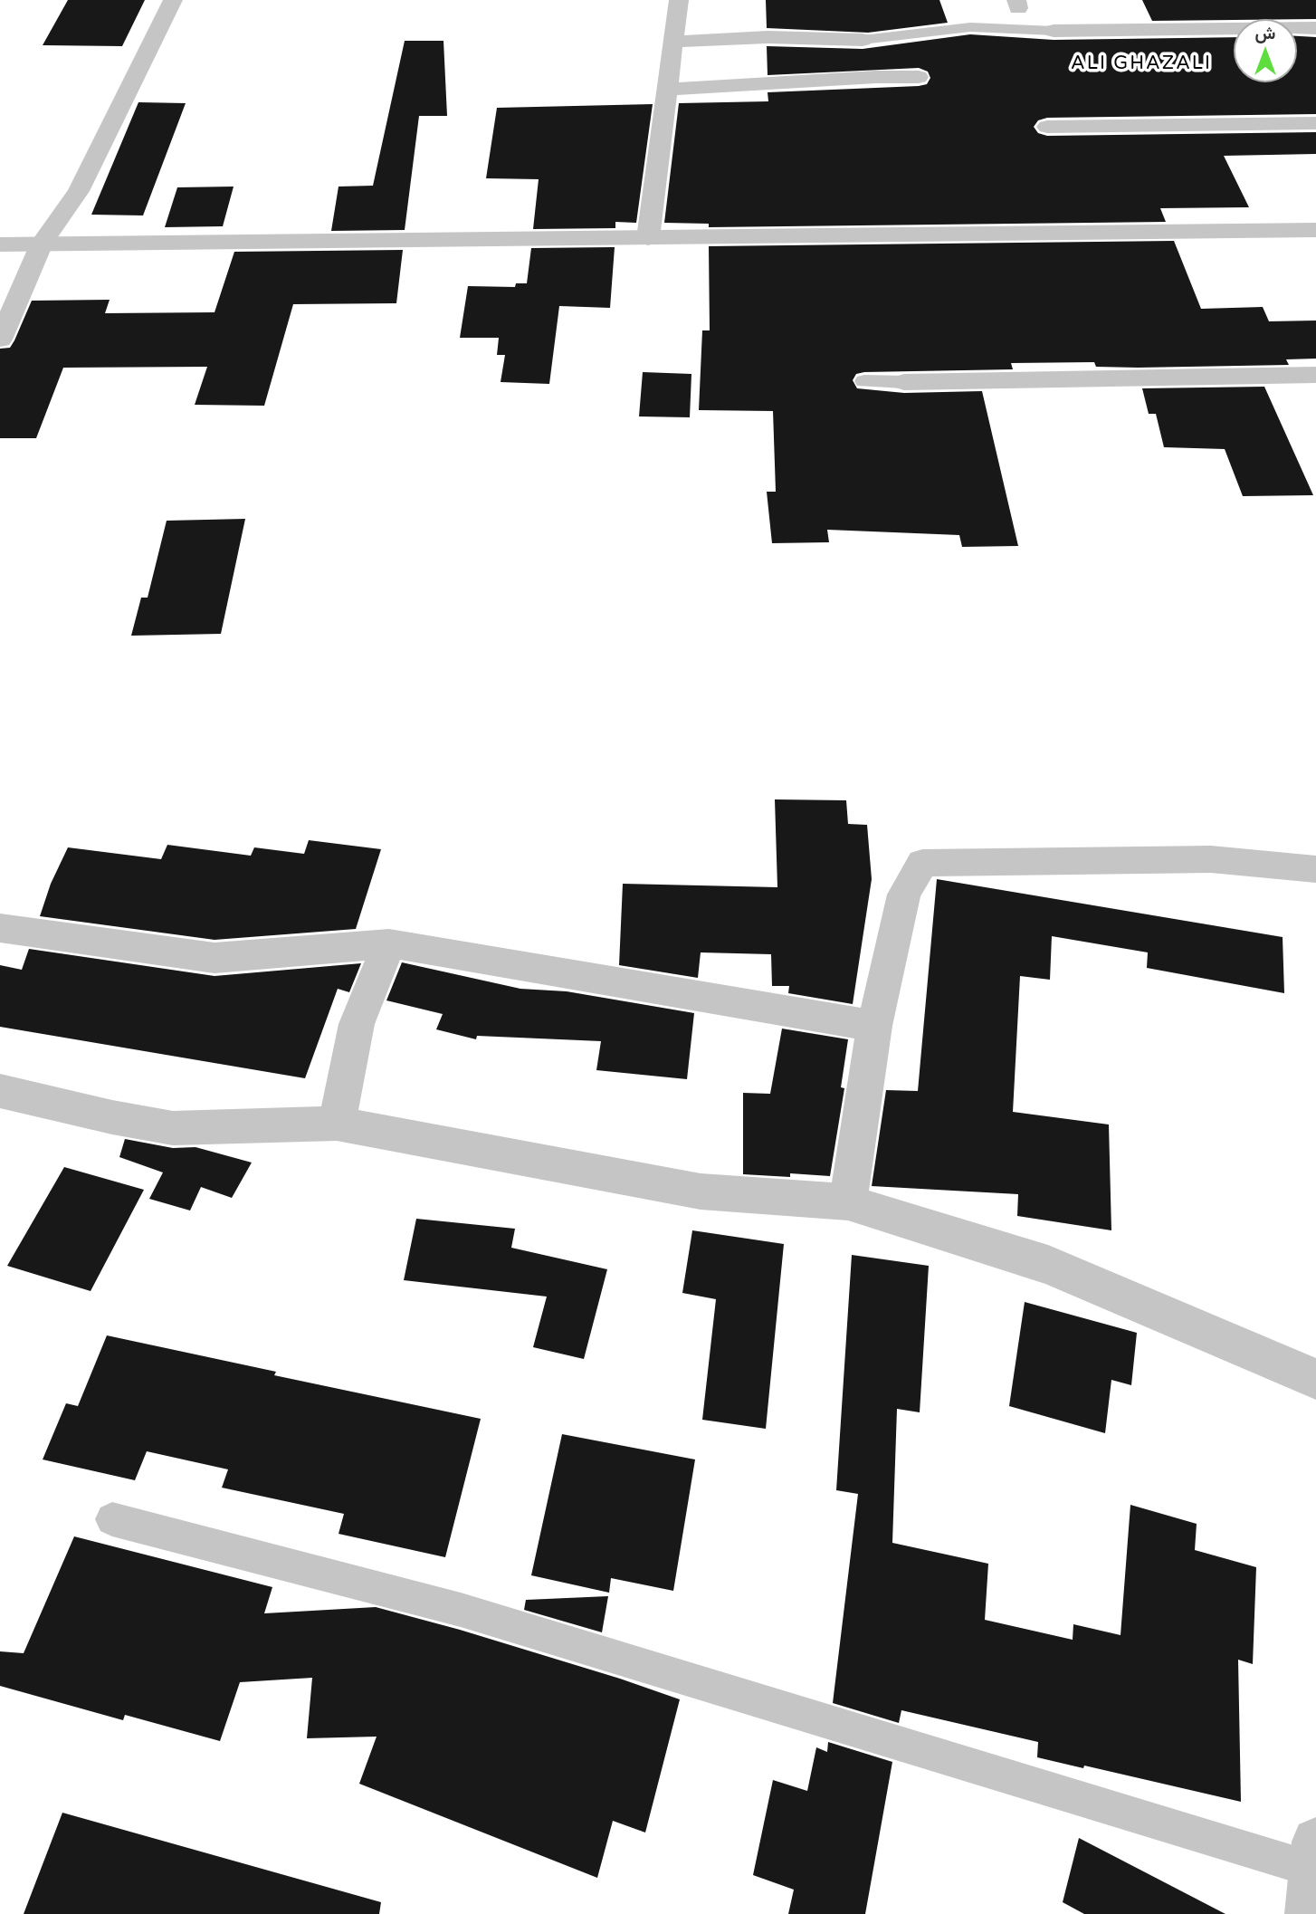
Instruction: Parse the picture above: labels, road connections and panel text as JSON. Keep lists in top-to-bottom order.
{
  "districts": ["ALI GHAZALI"],
  "north": "top"
}
